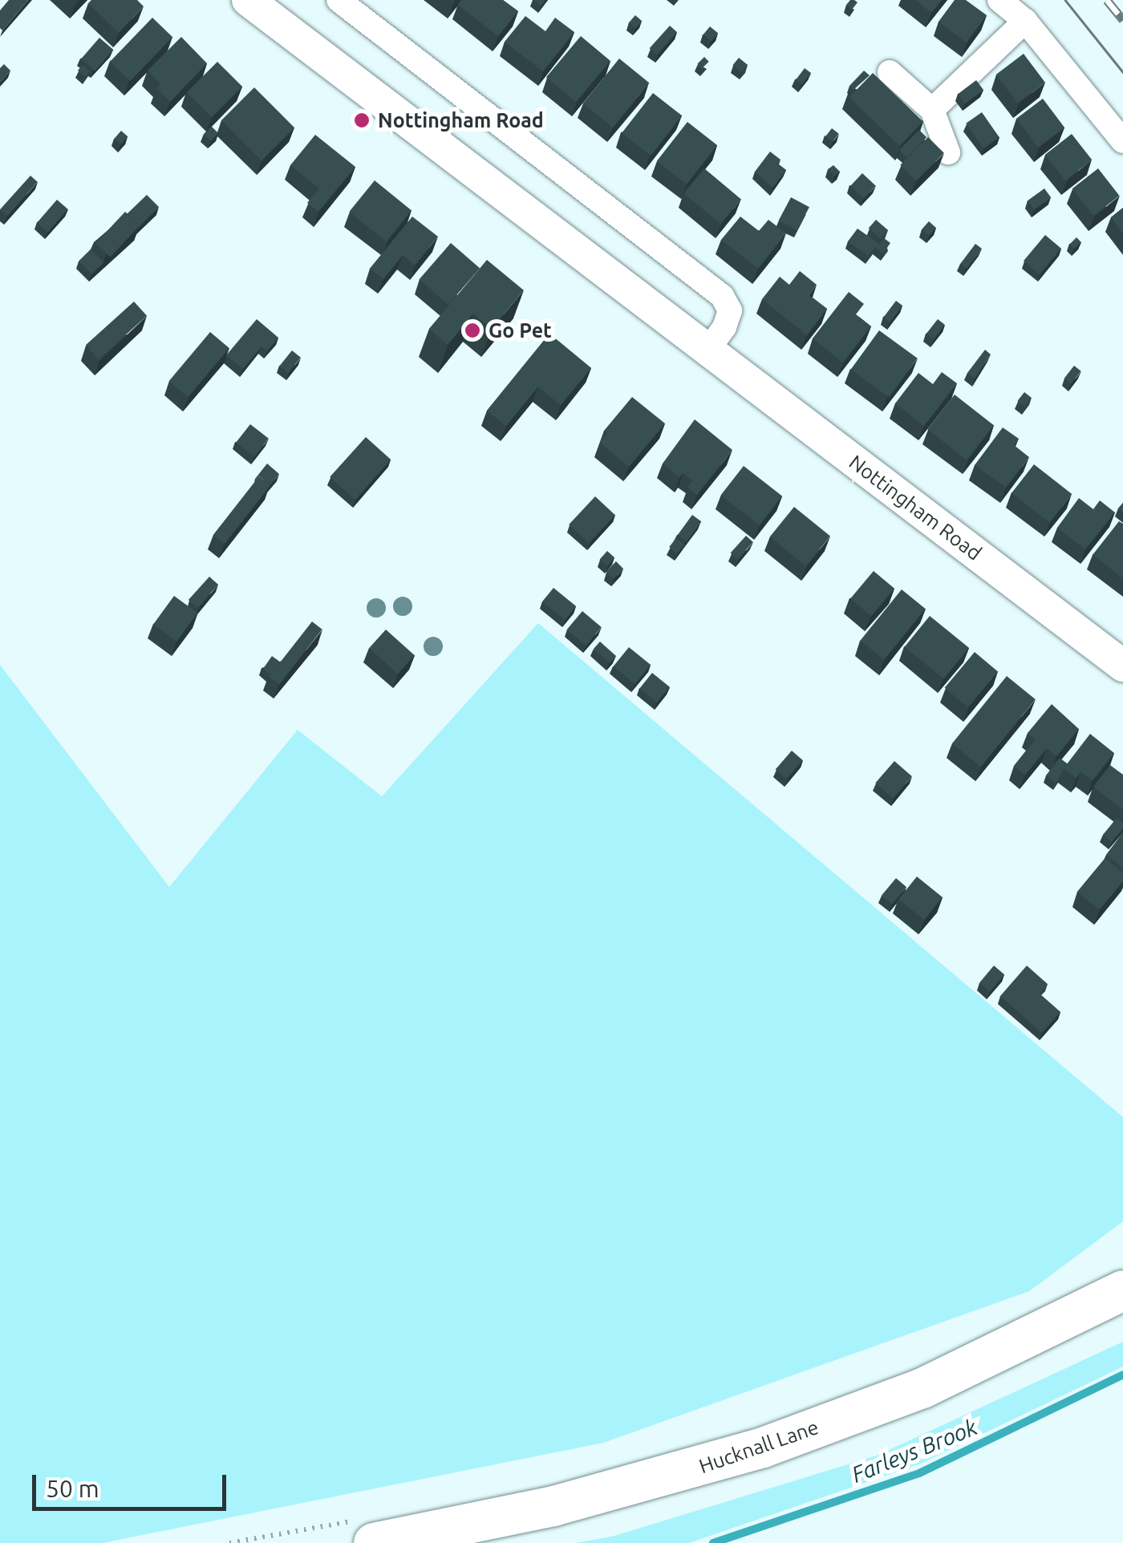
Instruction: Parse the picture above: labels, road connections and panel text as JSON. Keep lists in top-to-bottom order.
{
  "streets": {
    "main road": ["Hucknall Lane"],
    "street": ["Nottingham Road"]
  },
  "water": ["Farleys Brook"],
  "places": ["Nottingham Road", "Go Pet"],
  "scale_bar": "50 m"
}
